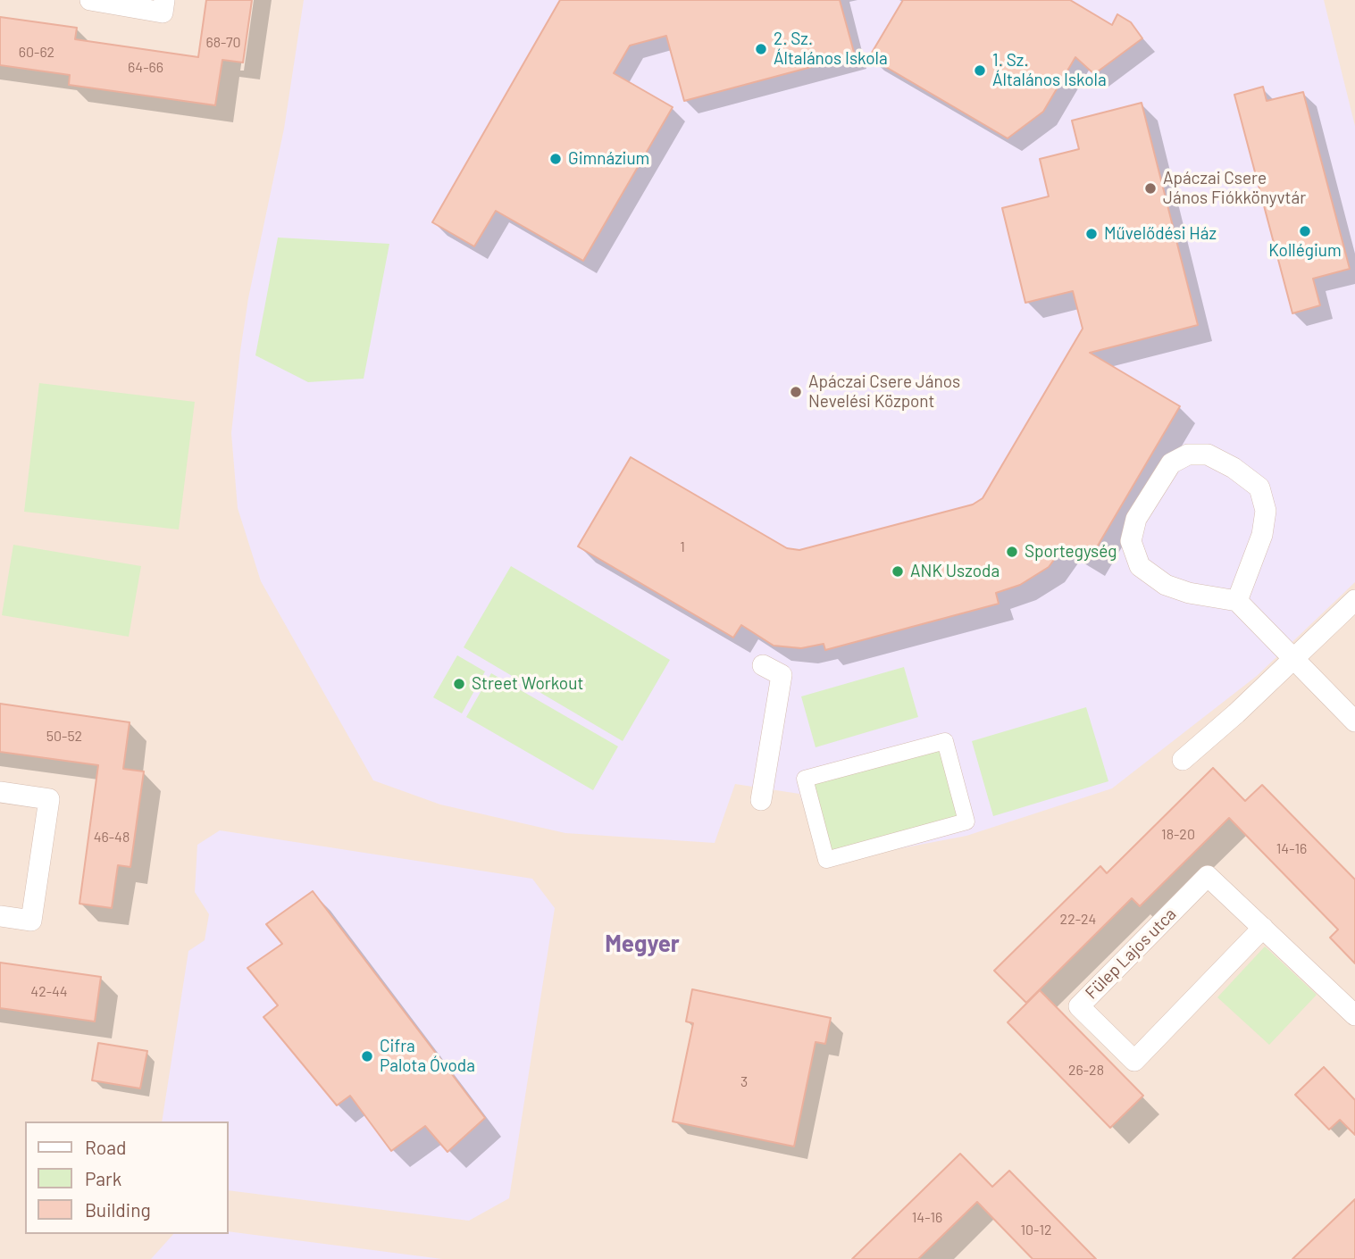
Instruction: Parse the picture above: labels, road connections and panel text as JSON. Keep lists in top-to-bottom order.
{
  "streets": {
    "street": ["Fülep Lajos utca"]
  },
  "districts": ["Megyer"],
  "places": [
    "2. Sz. Általános Iskola",
    "1. Sz. Általános Iskola",
    "Gimnázium",
    "Apáczai Csere János Fiókkönyvtár",
    "Kollégium",
    "Művelődési Ház",
    "Apáczai Csere János Nevelési Központ",
    "Sportegység",
    "ANK Uszoda",
    "Street Workout",
    "Cifra Palota Óvoda"
  ],
  "house_numbers": [
    "68-70",
    "60-62",
    "64-66",
    "1",
    "50-52",
    "18-20",
    "46-48",
    "14-16",
    "22-24",
    "42-44",
    "26-28",
    "3",
    "14-16",
    "10-12"
  ],
  "legend": ["Road", "Park", "Building"]
}
